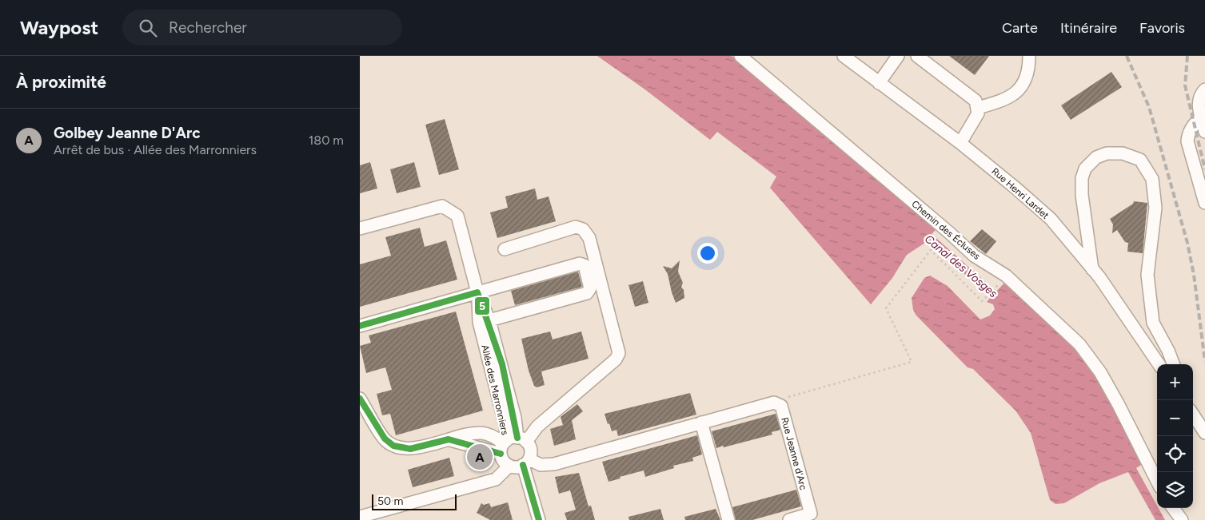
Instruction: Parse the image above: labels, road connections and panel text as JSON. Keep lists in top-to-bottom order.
{
  "streets": {
    "street": [
      "Rue Henri Lardet",
      "Chemin des Écluses",
      "Allée des Marronniers",
      "Rue Jeanne d'Arc"
    ]
  },
  "water": ["Canal des Vosges"],
  "lines": ["transit line 5"],
  "scale_bar": "50 m",
  "page": {
    "header": "Waypost",
    "search": "Rechercher",
    "nav": ["Carte", "Itinéraire", "Favoris"],
    "heading": "À proximité",
    "list": [
      {
        "mark": "A",
        "name": "Golbey Jeanne D'Arc",
        "note": "Arrêt de bus · Allée des Marronniers",
        "value": "180 m"
      }
    ],
    "map_buttons": ["+", "−"],
    "pins": "A",
    "scale": "50 m"
  }
}
